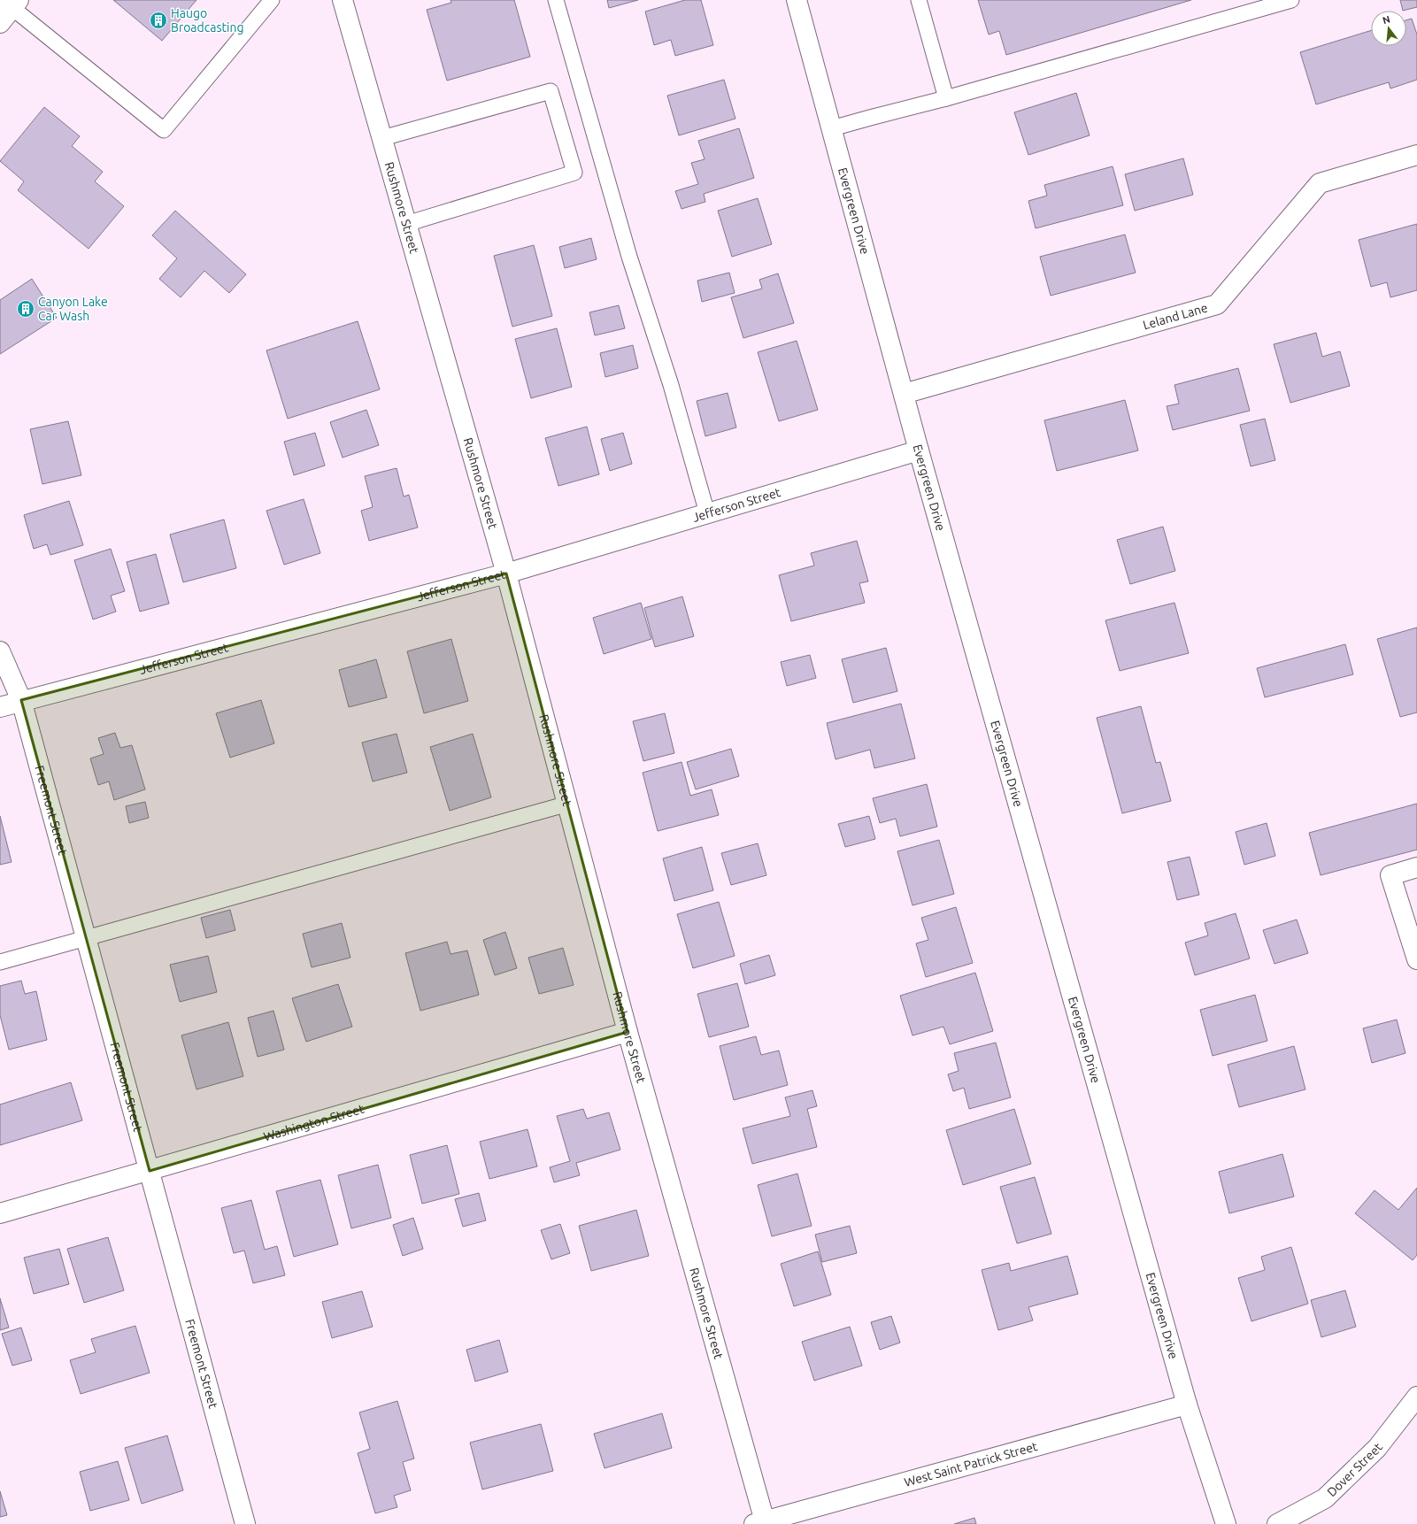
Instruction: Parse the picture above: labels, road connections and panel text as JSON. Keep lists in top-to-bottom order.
{
  "streets": {
    "street": [
      "Rushmore Street",
      "Evergreen Drive",
      "Leland Lane",
      "Jefferson Street",
      "Freemont Street",
      "Washington Street",
      "West Saint Patrick Street",
      "Dover Street"
    ]
  },
  "crossings": [
    ["Rushmore Street", "Jefferson Street"],
    ["Rushmore Street", "Washington Street"],
    ["Rushmore Street", "West Saint Patrick Street"],
    ["Evergreen Drive", "Leland Lane"],
    ["Evergreen Drive", "Jefferson Street"],
    ["Evergreen Drive", "West Saint Patrick Street"],
    ["Jefferson Street", "Freemont Street"],
    ["Freemont Street", "Washington Street"]
  ],
  "places": {
    "building": ["Haugo Broadcasting", "Canyon Lake Car Wash"]
  },
  "north": "top"
}
